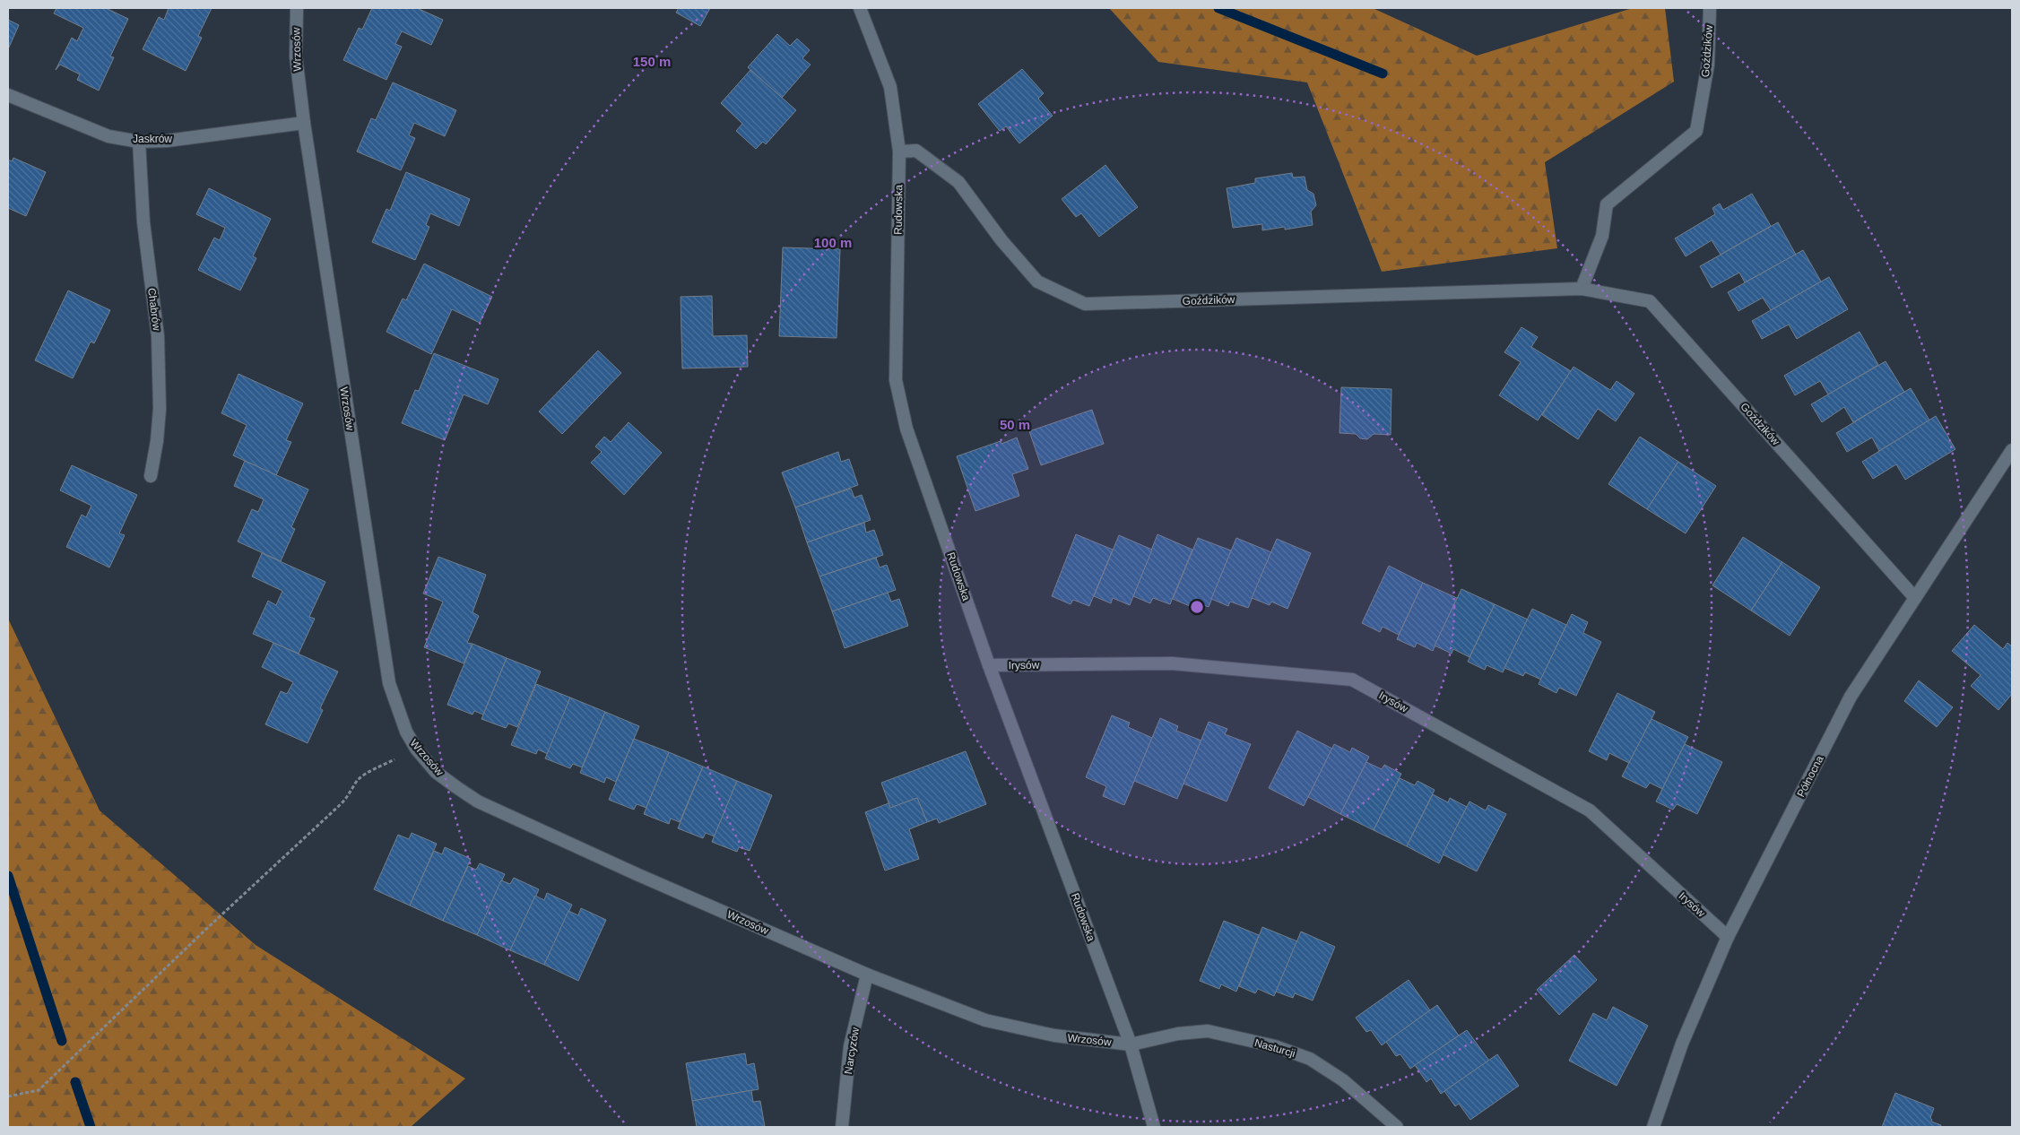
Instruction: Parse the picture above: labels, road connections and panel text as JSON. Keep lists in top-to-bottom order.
{
  "streets": {
    "street": [
      "Wrzosów",
      "Goździków",
      "Jaskrów",
      "Rudowska",
      "Chabrów",
      "Irysów",
      "Północna",
      "Nasturcji",
      "Narcyzów"
    ]
  },
  "crossings": [
    ["Wrzosów", "Jaskrów"],
    ["Wrzosów", "Rudowska"],
    ["Wrzosów", "Nasturcji"],
    ["Wrzosów", "Narcyzów"],
    ["Goździków", "Rudowska"],
    ["Goździków", "Północna"],
    ["Jaskrów", "Chabrów"],
    ["Rudowska", "Irysów"],
    ["Rudowska", "Nasturcji"],
    ["Irysów", "Północna"]
  ],
  "rings": ["150 m", "100 m", "50 m"]
}
